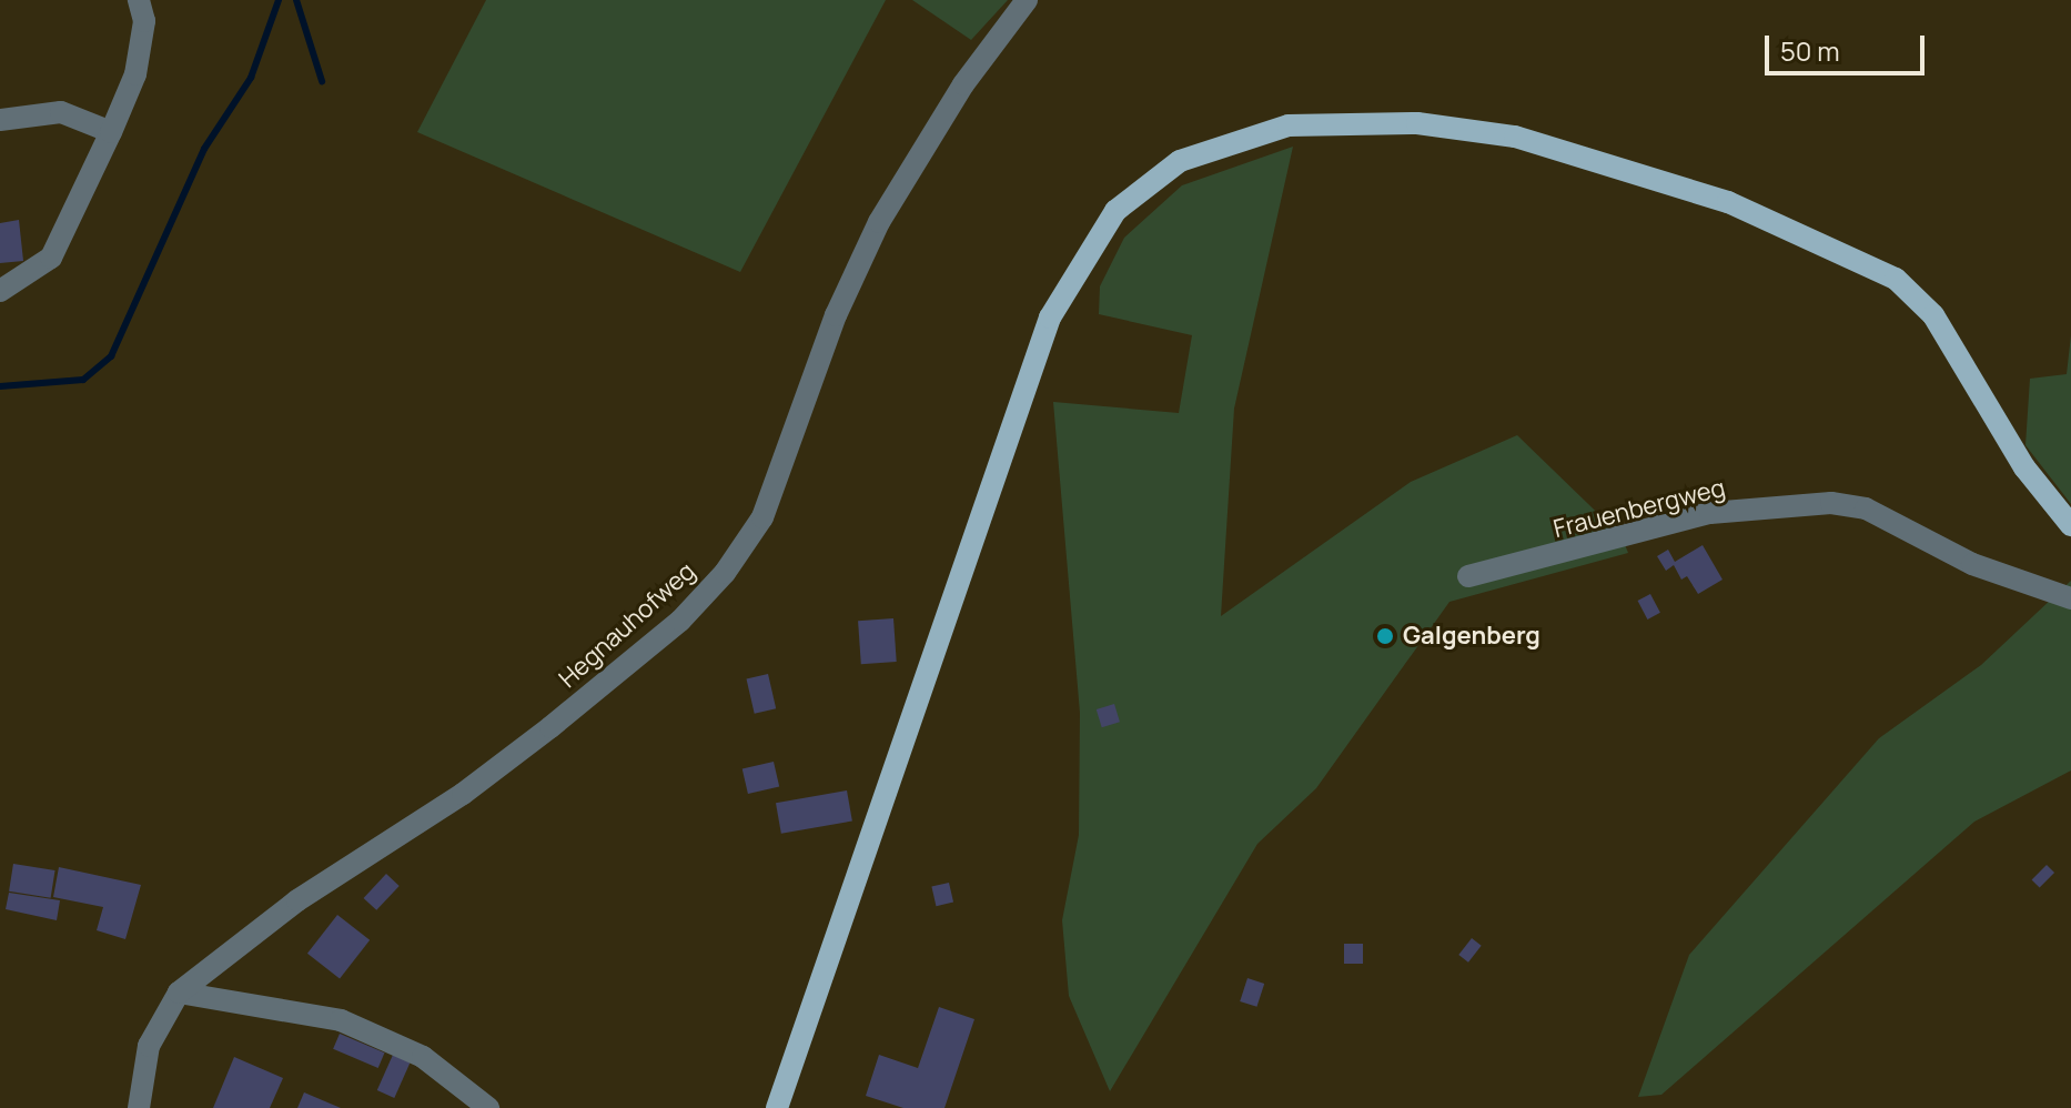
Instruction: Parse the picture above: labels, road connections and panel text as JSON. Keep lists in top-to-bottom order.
{
  "streets": {
    "street": ["Frauenbergweg", "Hegnauhofweg"]
  },
  "places": ["Galgenberg"],
  "scale_bar": "50 m"
}
